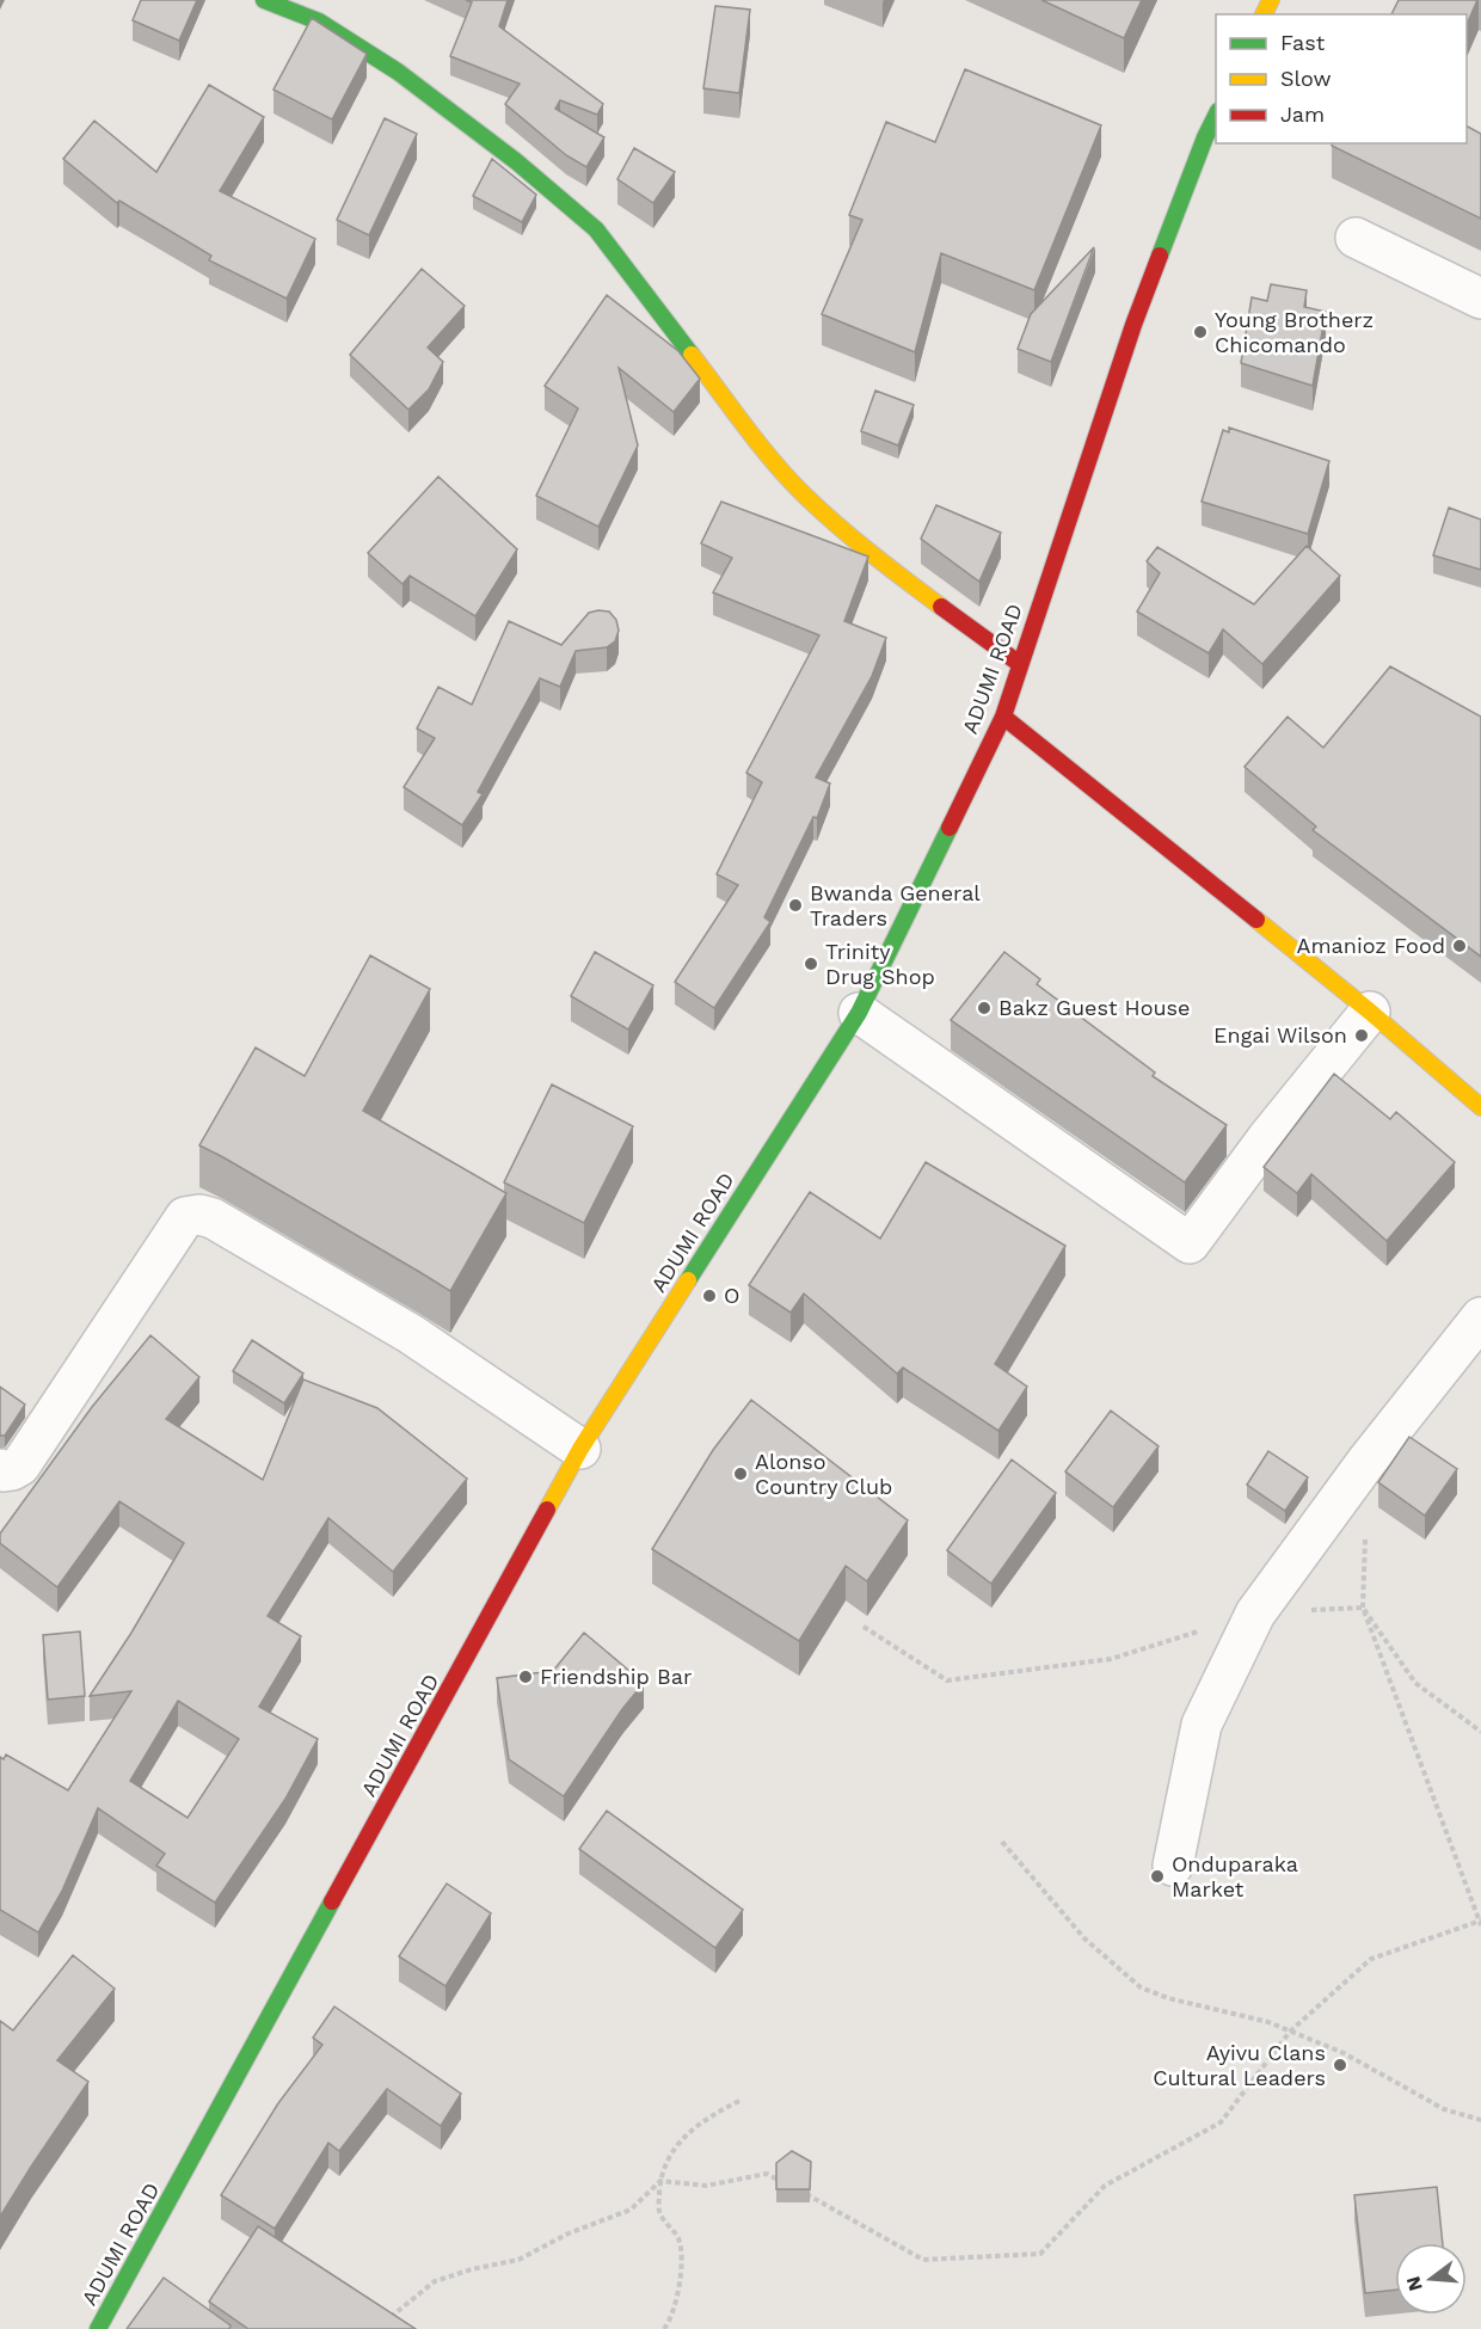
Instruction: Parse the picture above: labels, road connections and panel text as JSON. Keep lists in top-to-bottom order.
{
  "streets": {
    "main road": ["ADUMI ROAD"]
  },
  "places": [
    "Young Brotherz Chicomando",
    "Bwanda General Traders",
    "Amanioz Food",
    "Trinity Drug Shop",
    "Bakz Guest House",
    "Engai Wilson",
    "O",
    "Alonso Country Club",
    "Friendship Bar",
    "Onduparaka Market",
    "Ayivu Clans Cultural Leaders"
  ],
  "legend": ["Fast", "Slow", "Jam"],
  "north": "left"
}
